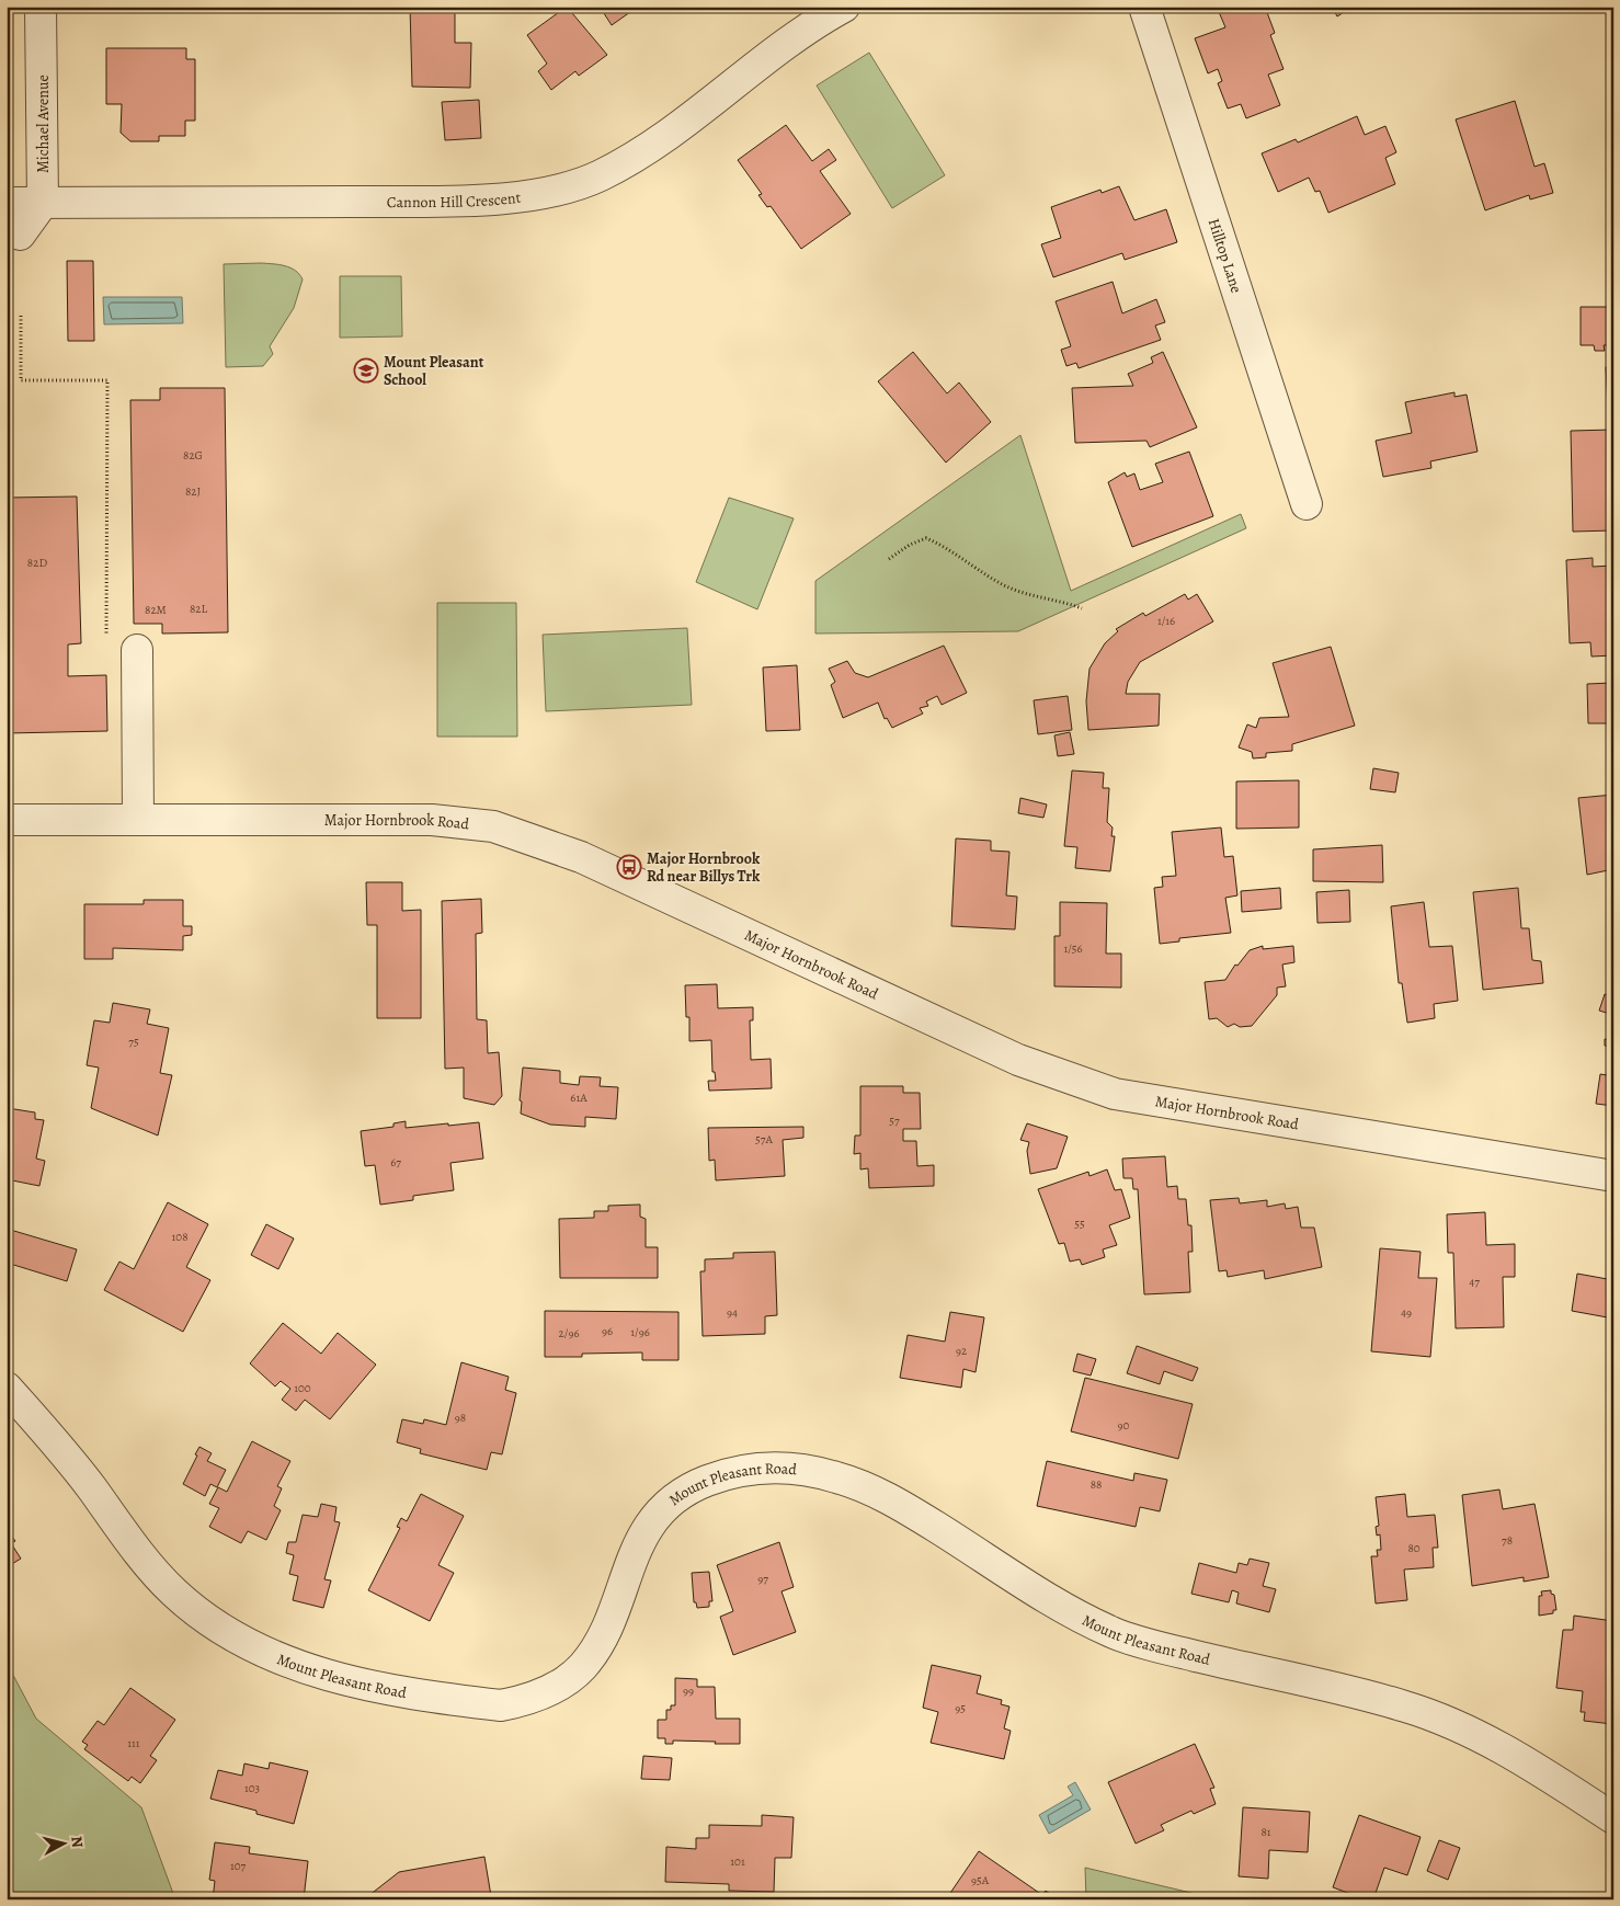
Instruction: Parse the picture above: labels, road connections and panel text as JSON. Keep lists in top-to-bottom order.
{
  "streets": {
    "street": [
      "Michael Avenue",
      "Cannon Hill Crescent",
      "Hilltop Lane",
      "Major Hornbrook Road",
      "Mount Pleasant Road"
    ]
  },
  "crossings": [
    ["Michael Avenue", "Cannon Hill Crescent"]
  ],
  "places": {
    "school or university": ["Mount Pleasant School"],
    "bus stop": ["Major Hornbrook Rd near Billys Trk"]
  },
  "house_numbers": [
    "82G",
    "82J",
    "82D",
    "82L",
    "82M",
    "1/16",
    "1/56",
    "75",
    "61A",
    "57",
    "57A",
    "67",
    "55",
    "108",
    "47",
    "94",
    "49",
    "96",
    "1/96",
    "2/96",
    "92",
    "100",
    "98",
    "90",
    "88",
    "78",
    "80",
    "97",
    "99",
    "95",
    "111",
    "103",
    "81",
    "101",
    "107",
    "95A"
  ],
  "north": "right"
}
